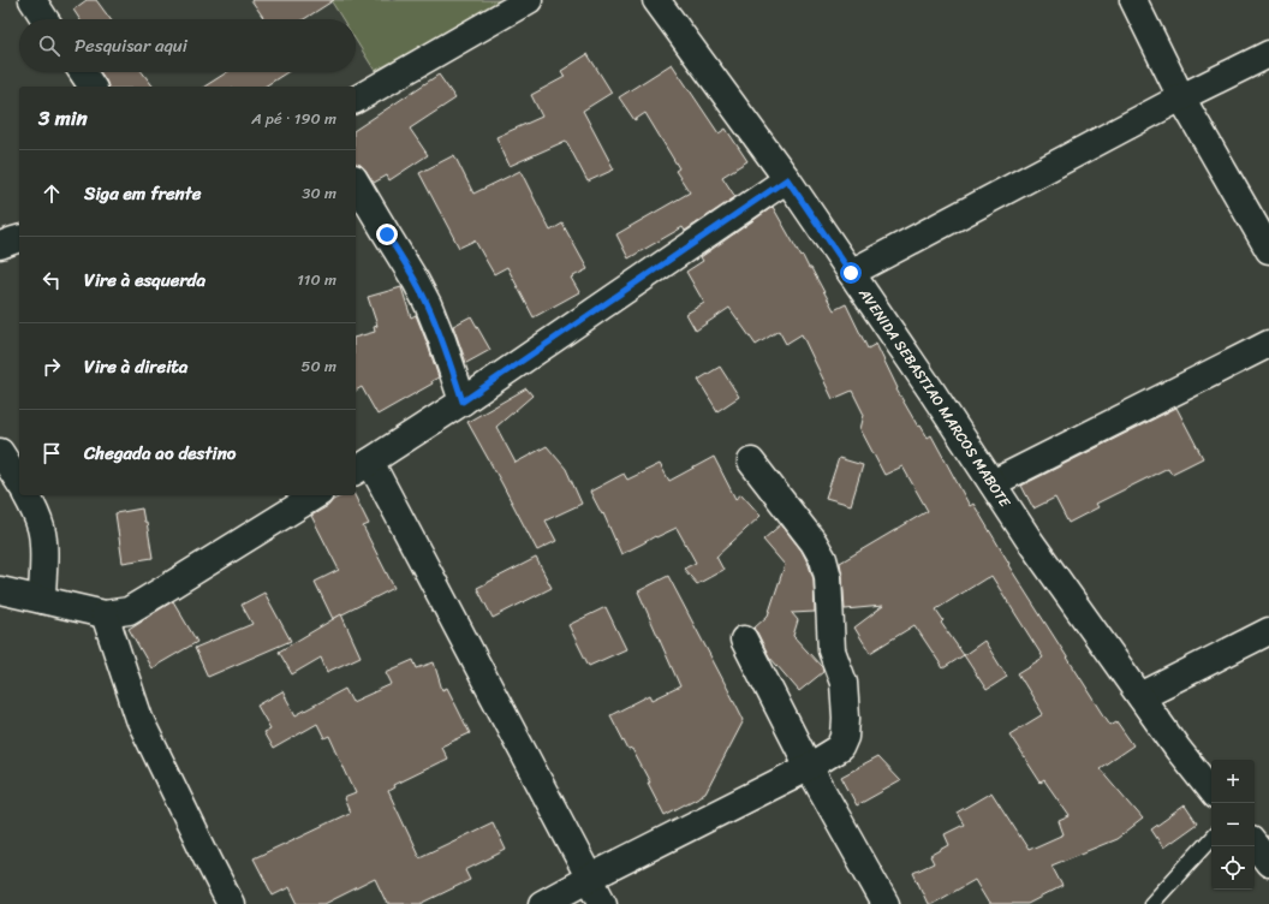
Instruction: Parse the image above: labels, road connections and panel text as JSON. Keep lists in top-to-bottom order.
{
  "streets": {
    "street": ["AVENIDA SEBASTIAO MARCOS MABOTE"]
  },
  "page": {
    "search": "Pesquisar aqui",
    "heading": ["3 min", "A pé · 190 m"],
    "list": [
      ["Siga em frente", "30 m"],
      ["Vire à esquerda", "110 m"],
      ["Vire à direita", "50 m"],
      "Chegada ao destino"
    ],
    "map_buttons": ["+", "−"]
  }
}
